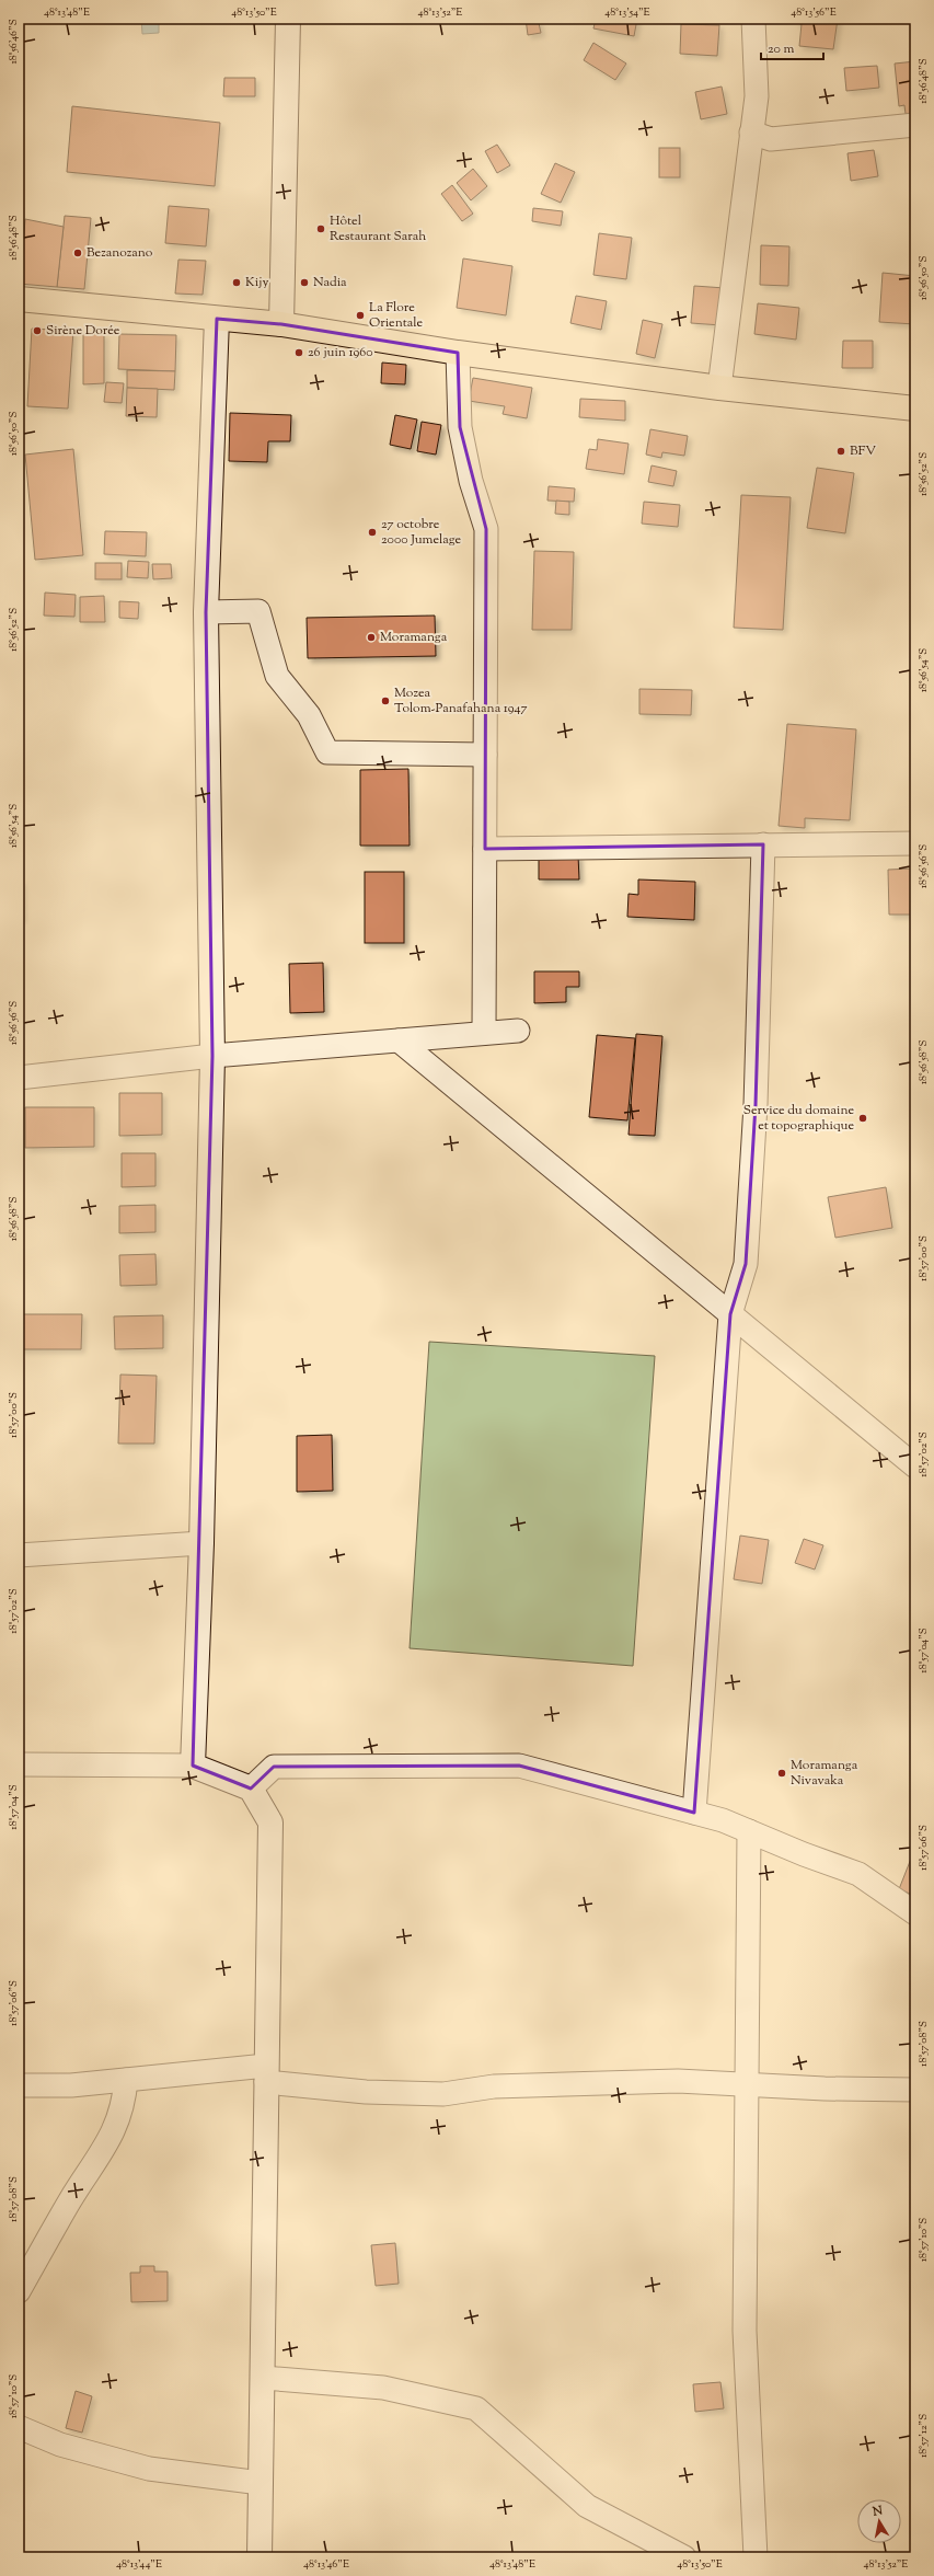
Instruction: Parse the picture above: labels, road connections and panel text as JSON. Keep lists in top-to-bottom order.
{
  "places": [
    "Hôtel Restaurant Sarah",
    "Bezanozano",
    "Kijy",
    "Nadia",
    "La Flore Orientale",
    "Sirène Dorée",
    "26 juin 1960",
    "BFV",
    "27 octobre 2000 Jumelage",
    "Moramanga",
    "Mozea Tolom-Panafahana 1947",
    "Service du domaine et topographique",
    "Moramanga Nivavaka"
  ],
  "scale_bar": "20 m",
  "north": "top",
  "coordinates": [
    "48°13'48\"E",
    "48°13'50\"E",
    "48°13'52\"E",
    "48°13'54\"E",
    "48°13'56\"E",
    "18°56'46\"S",
    "18°56'48\"S",
    "18°56'50\"S",
    "18°56'52\"S",
    "18°56'54\"S",
    "18°56'56\"S",
    "18°56'58\"S",
    "18°57'00\"S",
    "18°57'02\"S",
    "18°57'04\"S",
    "18°57'06\"S",
    "18°57'08\"S",
    "18°57'10\"S",
    "18°57'12\"S",
    "48°13'44\"E",
    "48°13'46\"E"
  ]
}
